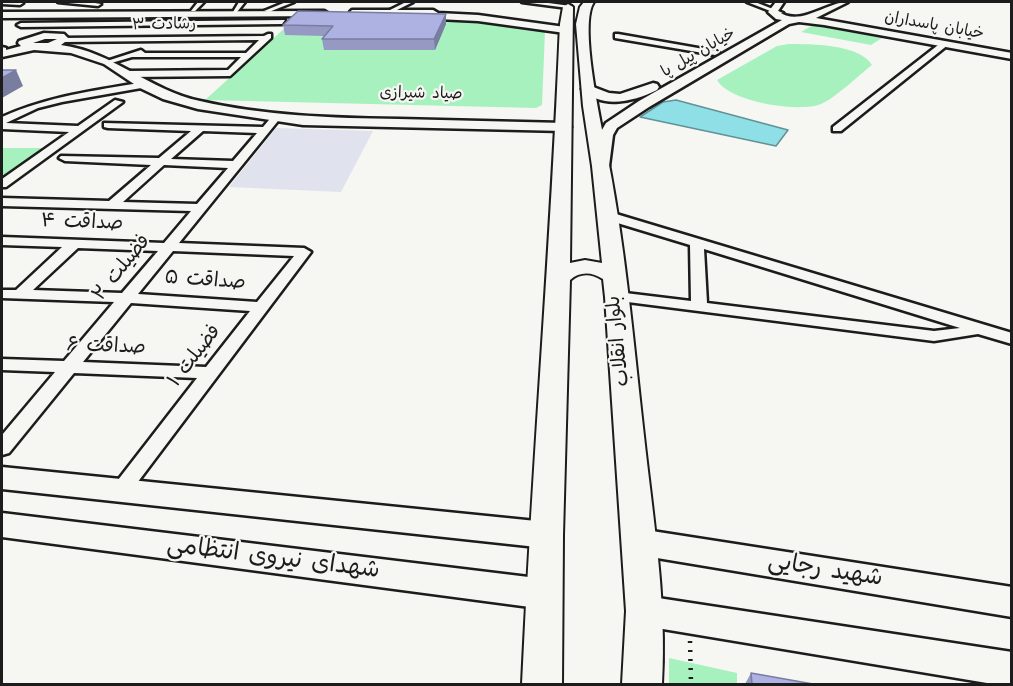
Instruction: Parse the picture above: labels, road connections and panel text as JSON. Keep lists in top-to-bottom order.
{
  "streets": {
    "main road": [
      "خیابان پاسداران",
      "خیابان پیل پا",
      "صیاد شیرازی",
      "بلوار انقلاب",
      "شهدای نیروی انتظامی",
      "شهید رجایی"
    ],
    "street": [
      "رشادت ۳",
      "صداقت ۴",
      "فضیلت ۲",
      "صداقت ۵",
      "صداقت ۶",
      "فضیلت ۱"
    ]
  },
  "crossings": [
    ["خیابان پاسداران", "خیابان پیل پا"],
    ["خیابان پیل پا", "بلوار انقلاب"],
    ["صیاد شیرازی", "فضیلت ۲"],
    ["صیاد شیرازی", "بلوار انقلاب"],
    ["صداقت ۴", "فضیلت ۲"],
    ["صداقت ۴", "فضیلت ۱"],
    ["فضیلت ۲", "صداقت ۵"],
    ["فضیلت ۲", "صداقت ۶"],
    ["صداقت ۵", "فضیلت ۱"],
    ["بلوار انقلاب", "شهدای نیروی انتظامی"],
    ["بلوار انقلاب", "شهید رجایی"],
    ["صداقت ۶", "فضیلت ۱"]
  ]
}
